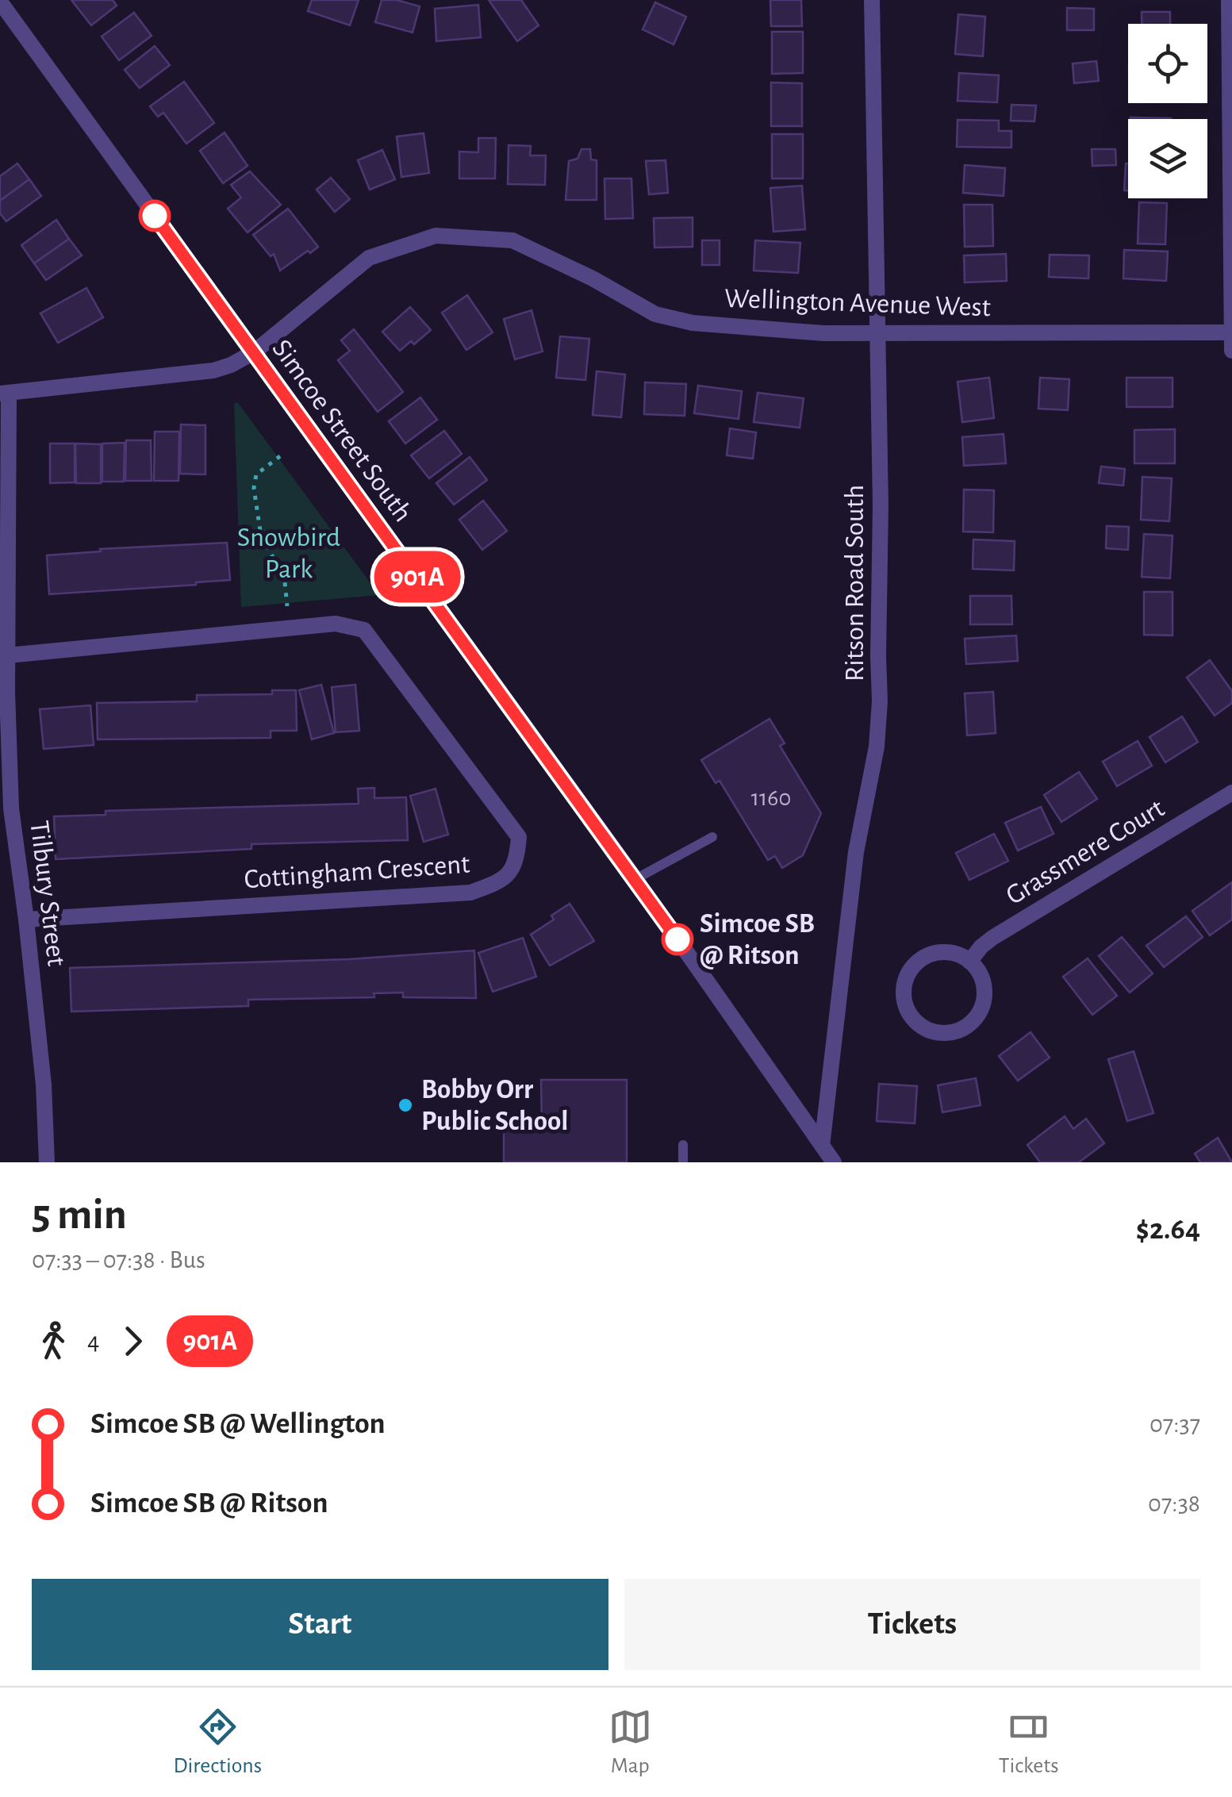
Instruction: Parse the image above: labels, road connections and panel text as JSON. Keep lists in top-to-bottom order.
{
  "streets": {
    "street": [
      "Wellington Avenue West",
      "Simcoe Street South",
      "Ritson Road South",
      "Grassmere Court",
      "Cottingham Crescent",
      "Tilbury Street"
    ]
  },
  "crossings": [
    ["Wellington Avenue West", "Simcoe Street South"],
    ["Wellington Avenue West", "Ritson Road South"],
    ["Wellington Avenue West", "Tilbury Street"],
    ["Simcoe Street South", "Ritson Road South"],
    ["Cottingham Crescent", "Tilbury Street"]
  ],
  "parks": ["Snowbird Park"],
  "places": ["Simcoe SB @ Ritson", "Bobby Orr Public School"],
  "lines": ["bus line 901A"],
  "house_numbers": ["1160"],
  "page": {
    "on_map": "901A",
    "heading": ["5 min", "07:33 – 07:38 · Bus", "$2.64"],
    "legs": ["4", "901A"],
    "list": [
      {
        "name": "Simcoe SB @ Wellington",
        "value": "07:37"
      },
      {
        "name": "Simcoe SB @ Ritson",
        "value": "07:38"
      }
    ],
    "buttons": ["Start", "Tickets"],
    "tabs": ["Directions", "Map", "Tickets"]
  }
}
